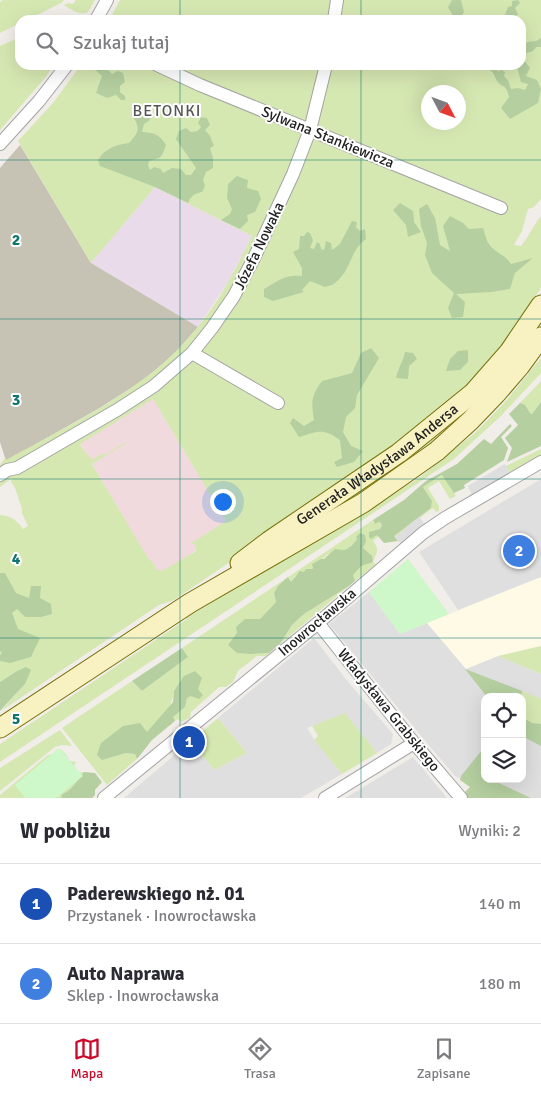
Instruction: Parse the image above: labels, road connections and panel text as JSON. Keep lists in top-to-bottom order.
{
  "streets": {
    "main road": ["Generała Władysława Andersa"],
    "street": [
      "Sylwana Stankiewicza",
      "Józefa Nowaka",
      "Inowrocławska",
      "Władysława Grabskiego"
    ]
  },
  "crossings": [
    ["Sylwana Stankiewicza", "Józefa Nowaka"],
    ["Inowrocławska", "Władysława Grabskiego"]
  ],
  "districts": ["BETONKI"],
  "north": "bottom right",
  "page": {
    "search": "Szukaj tutaj",
    "pins": ["2", "1"],
    "heading": ["W pobliżu", "Wyniki: 2"],
    "list": [
      {
        "mark": "1",
        "name": "Paderewskiego nż. 01",
        "note": "Przystanek · Inowrocławska",
        "value": "140 m"
      },
      {
        "mark": "2",
        "name": "Auto Naprawa",
        "note": "Sklep · Inowrocławska",
        "value": "180 m"
      }
    ],
    "nav": ["Mapa", "Trasa", "Zapisane"]
  },
  "grid": {
    "rows": [
      "2",
      "3",
      "4",
      "5"
    ]
  }
}
